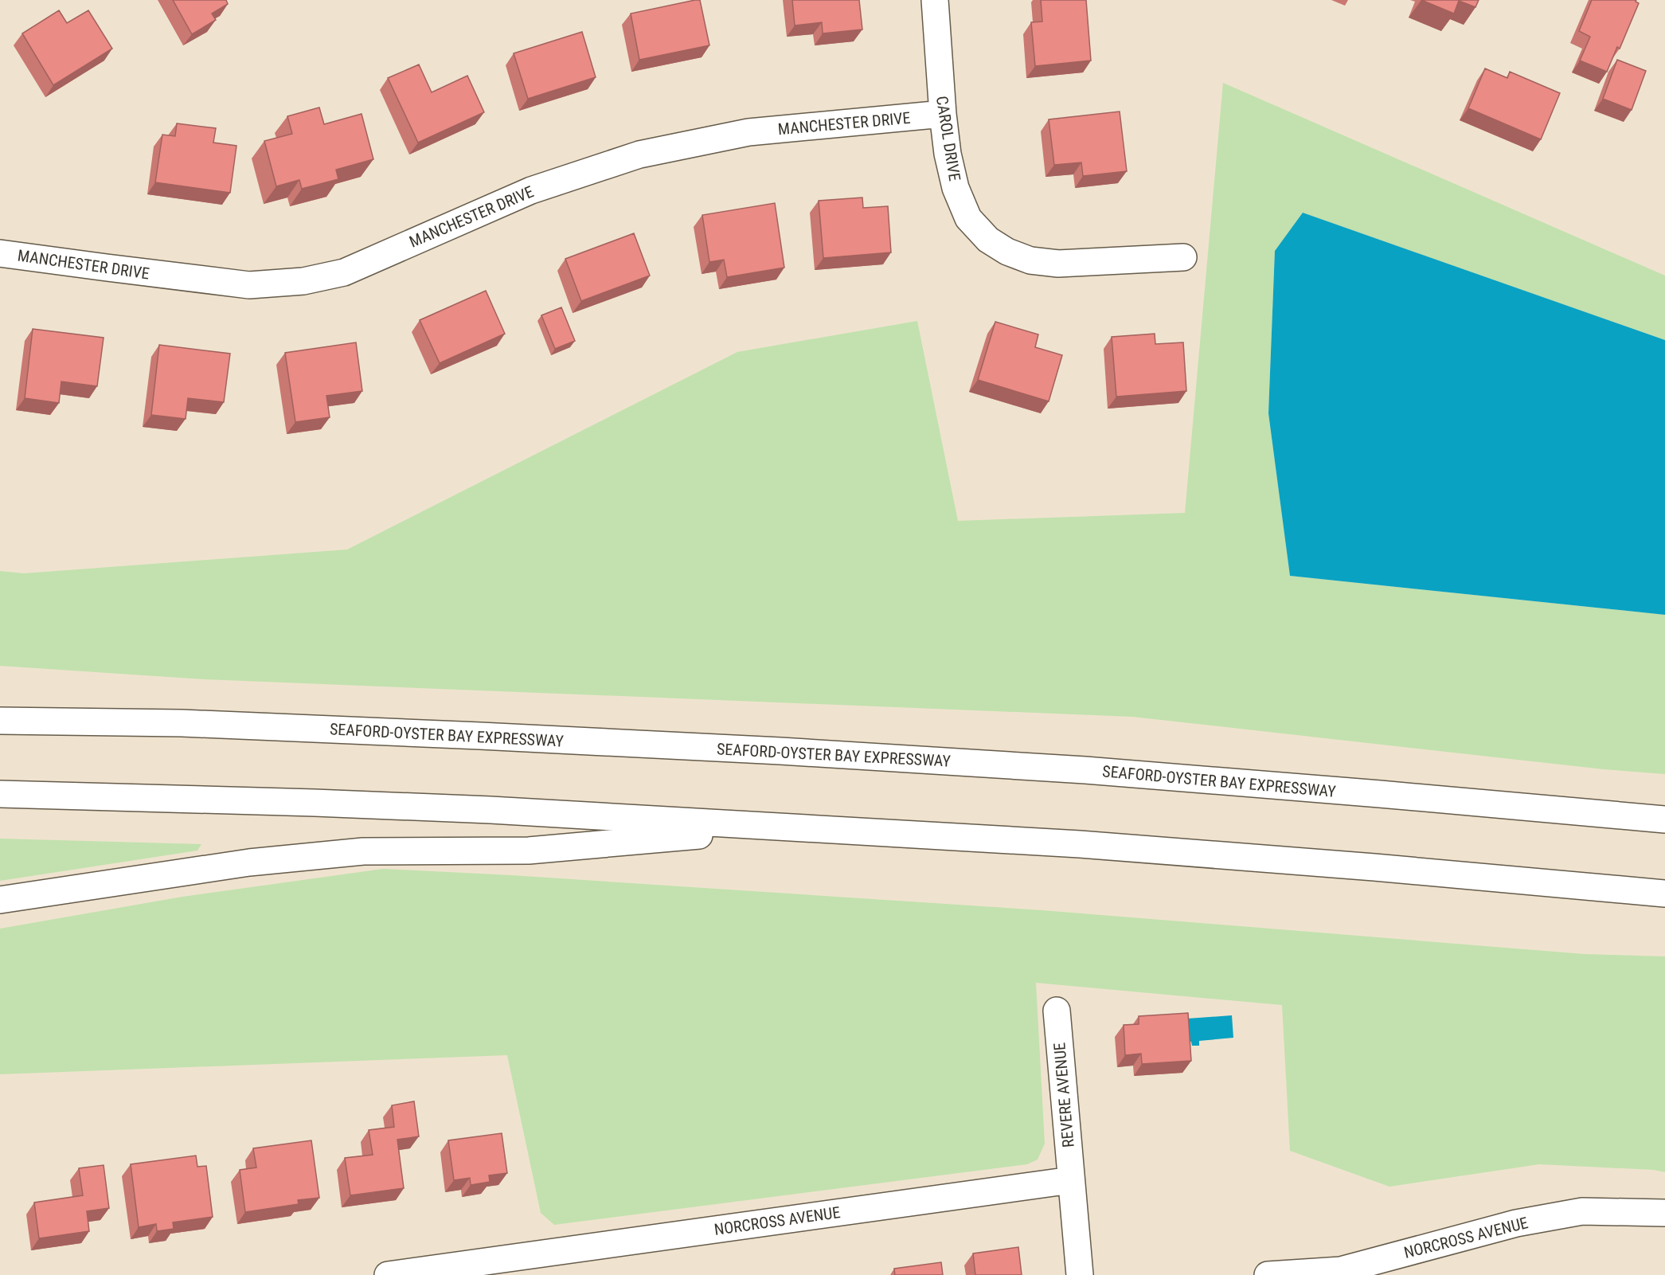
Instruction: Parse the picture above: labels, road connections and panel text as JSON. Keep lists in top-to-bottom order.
{
  "streets": {
    "main road": [
      "MANCHESTER DRIVE",
      "CAROL DRIVE",
      "SEAFORD-OYSTER BAY EXPRESSWAY",
      "REVERE AVENUE",
      "NORCROSS AVENUE"
    ]
  },
  "crossings": [
    ["MANCHESTER DRIVE", "CAROL DRIVE"],
    ["REVERE AVENUE", "NORCROSS AVENUE"]
  ]
}
